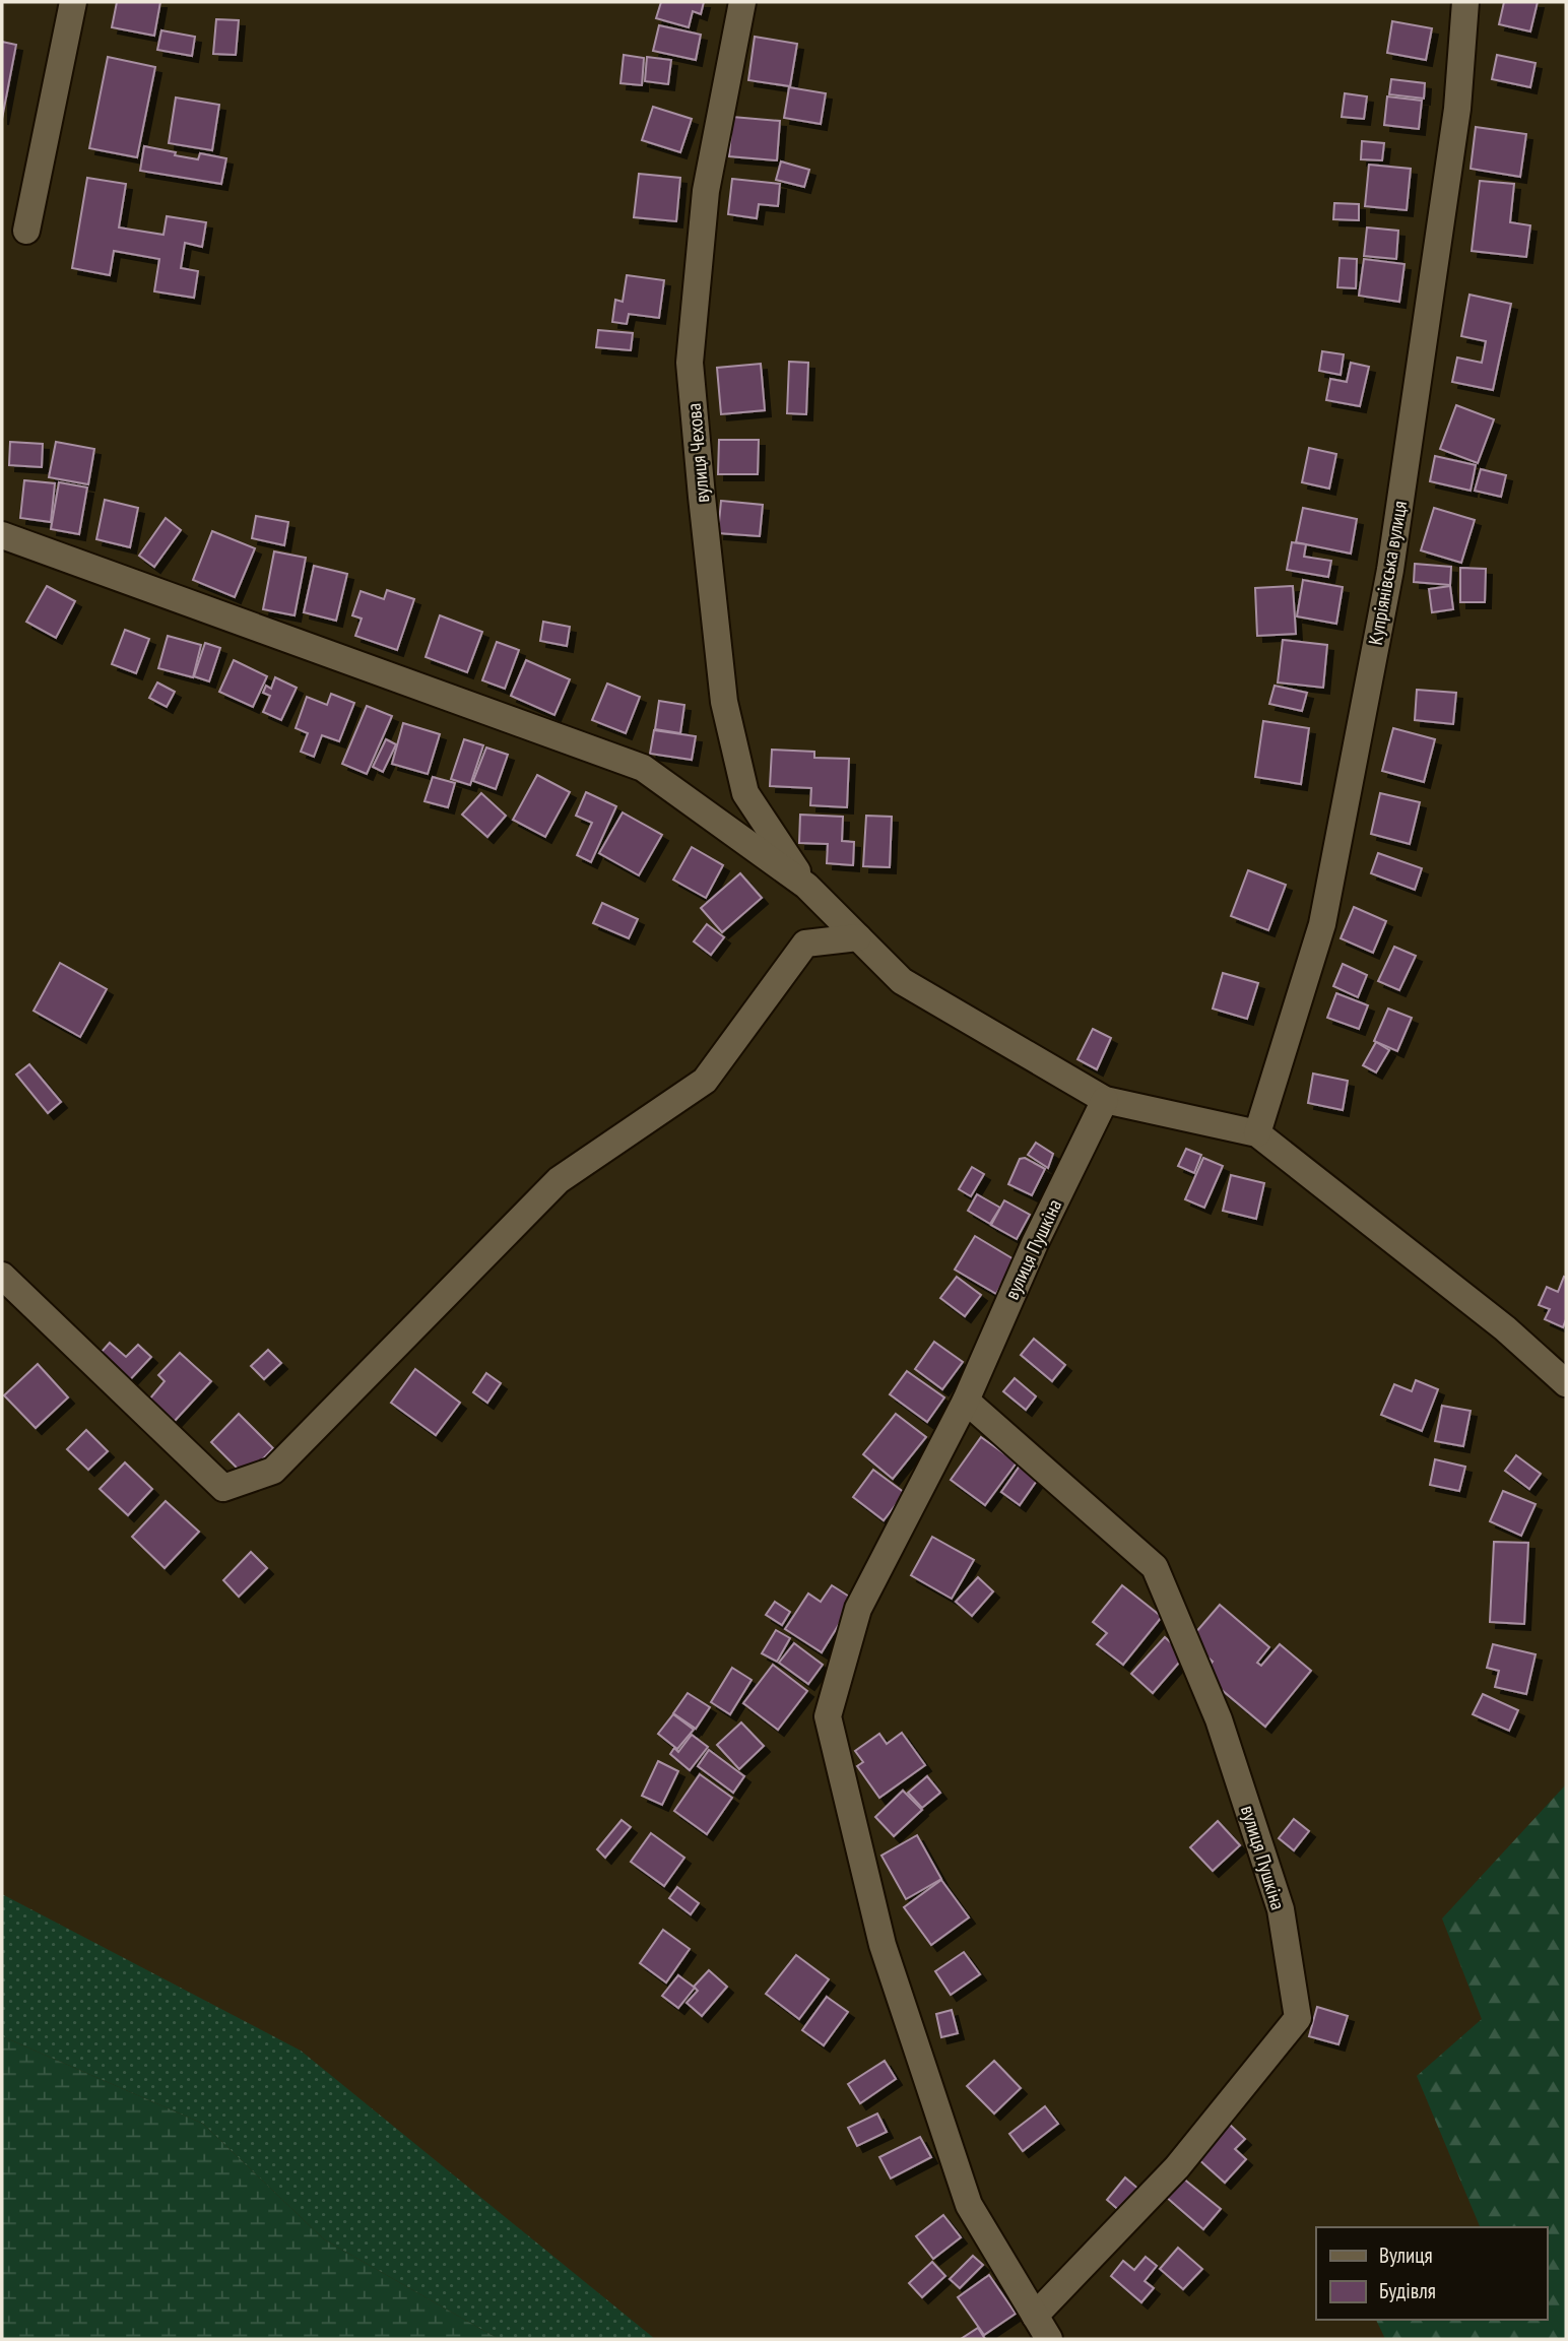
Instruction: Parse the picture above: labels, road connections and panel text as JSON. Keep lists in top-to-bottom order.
{
  "streets": {
    "street": ["вулиця Чехова", "Купріянівська вулиця", "вулиця Пушкіна"]
  },
  "legend": ["Вулиця", "Будівля"]
}
